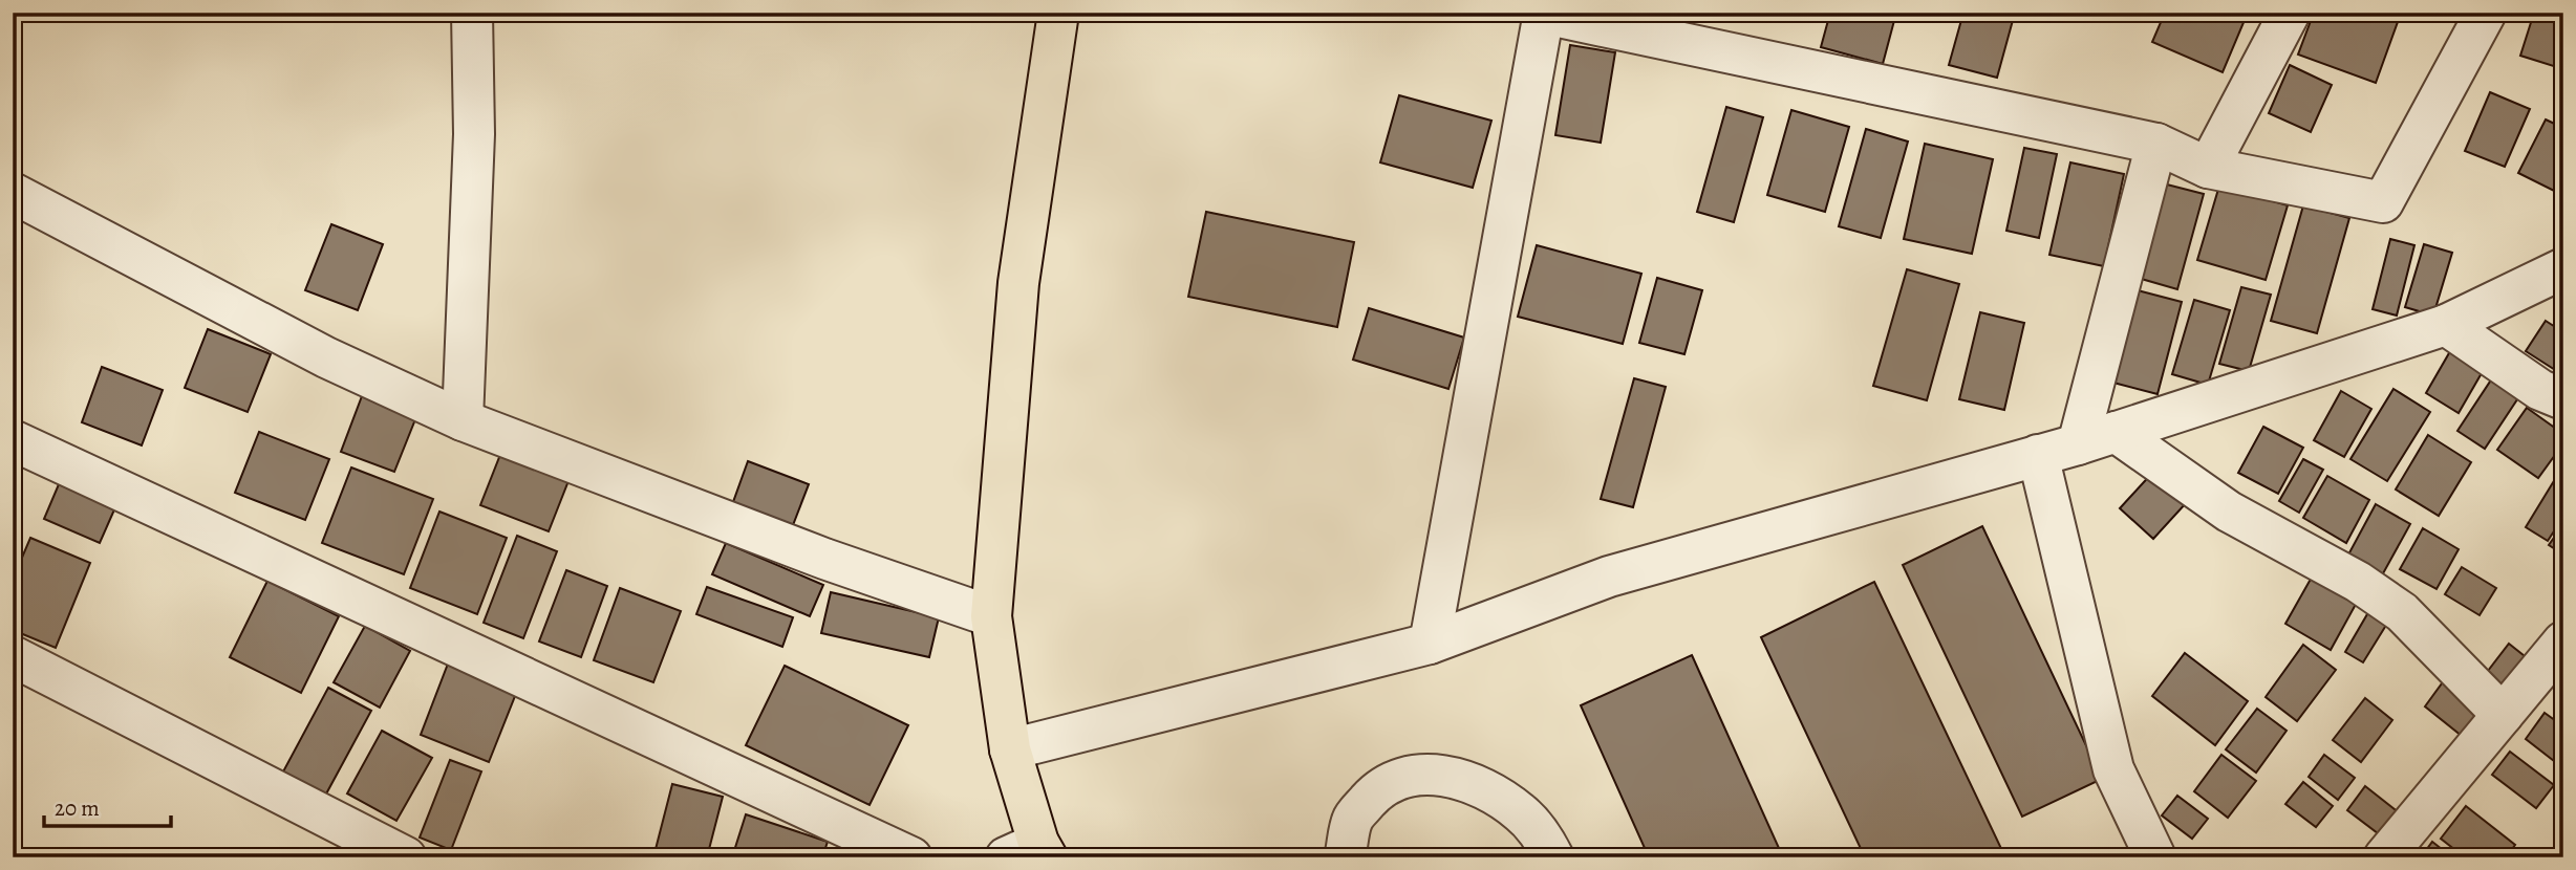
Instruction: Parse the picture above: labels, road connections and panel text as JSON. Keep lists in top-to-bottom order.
{
  "scale_bar": "20 m"
}
